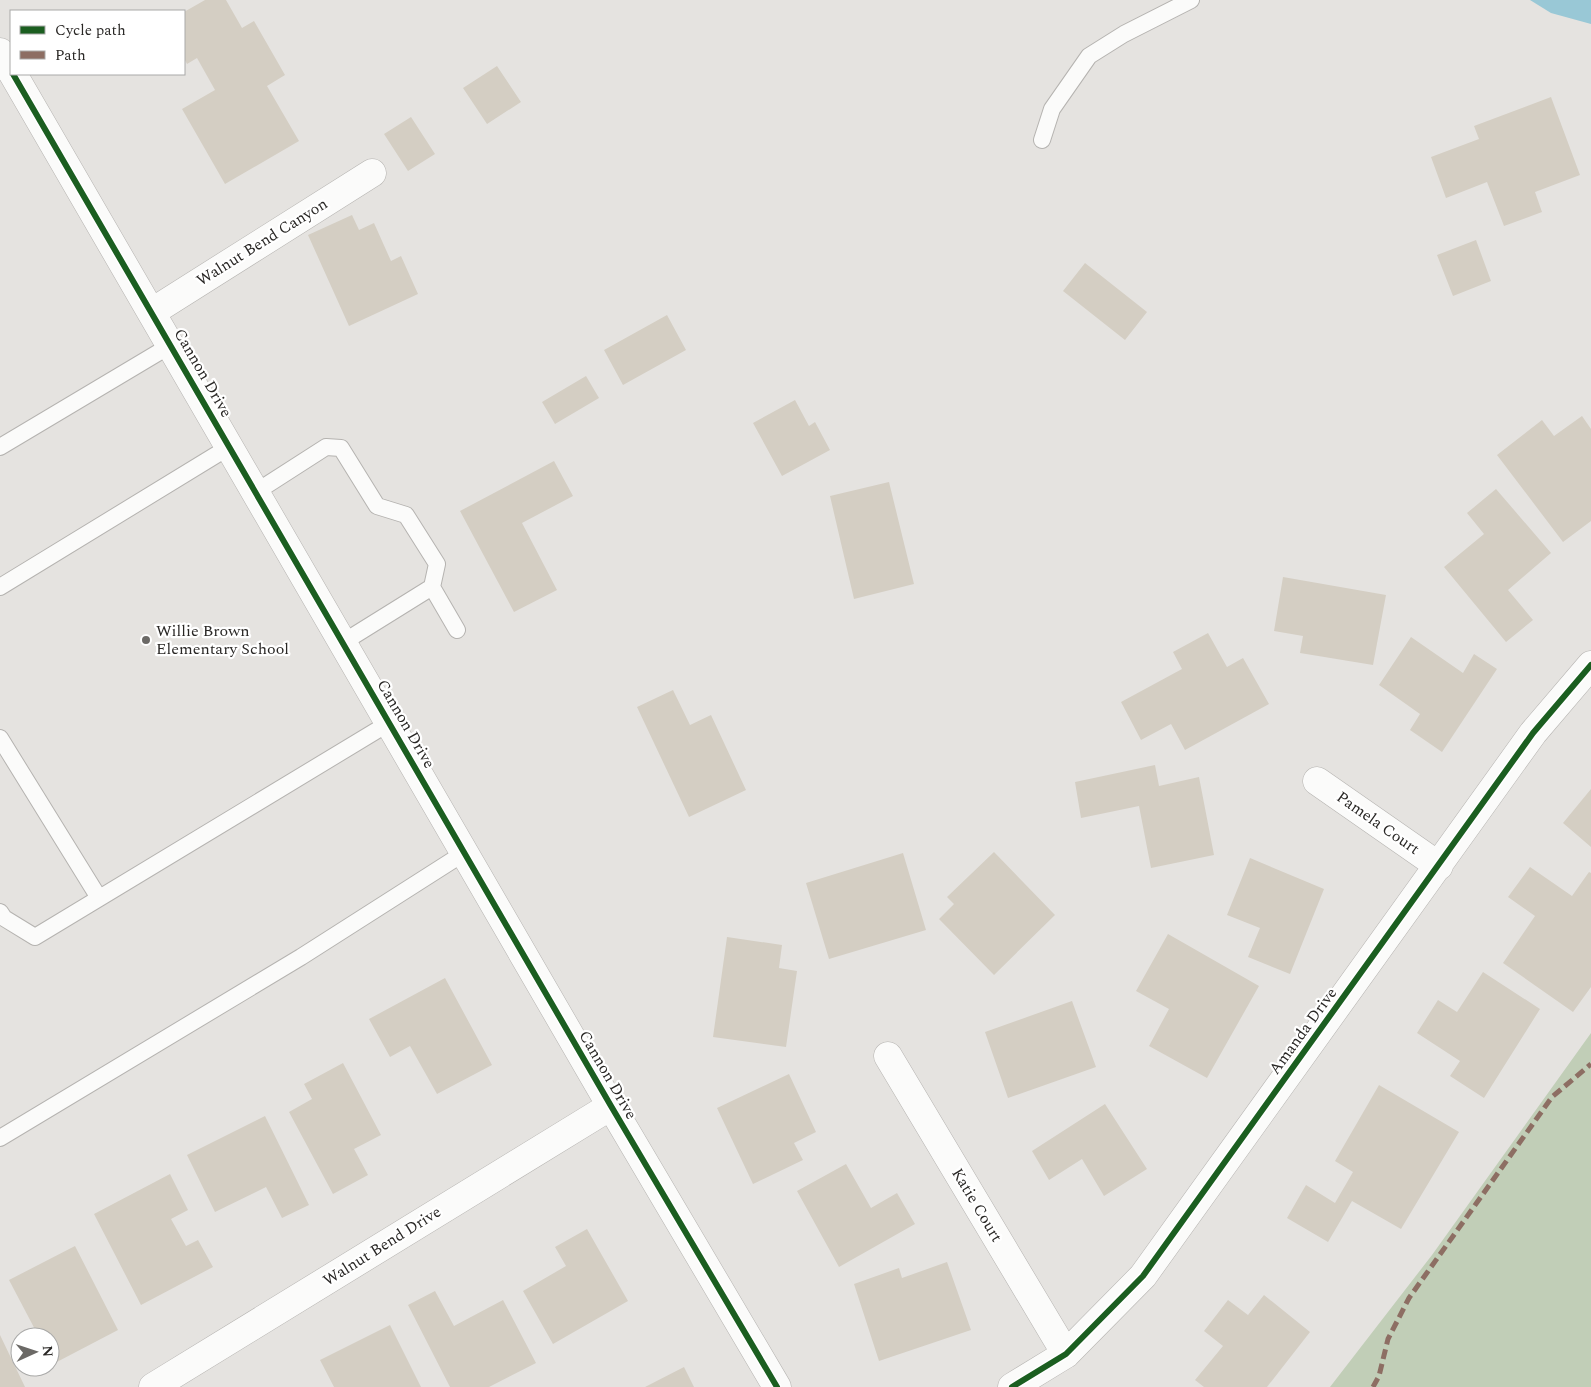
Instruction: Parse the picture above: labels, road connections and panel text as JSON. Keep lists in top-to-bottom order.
{
  "streets": {
    "street": [
      "Walnut Bend Canyon",
      "Cannon Drive",
      "Pamela Court",
      "Amanda Drive",
      "Katie Court",
      "Walnut Bend Drive"
    ]
  },
  "crossings": [
    ["Walnut Bend Canyon", "Cannon Drive"],
    ["Cannon Drive", "Walnut Bend Drive"],
    ["Pamela Court", "Amanda Drive"],
    ["Amanda Drive", "Katie Court"]
  ],
  "places": ["Willie Brown Elementary School"],
  "legend": ["Cycle path", "Path"],
  "north": "right"
}
